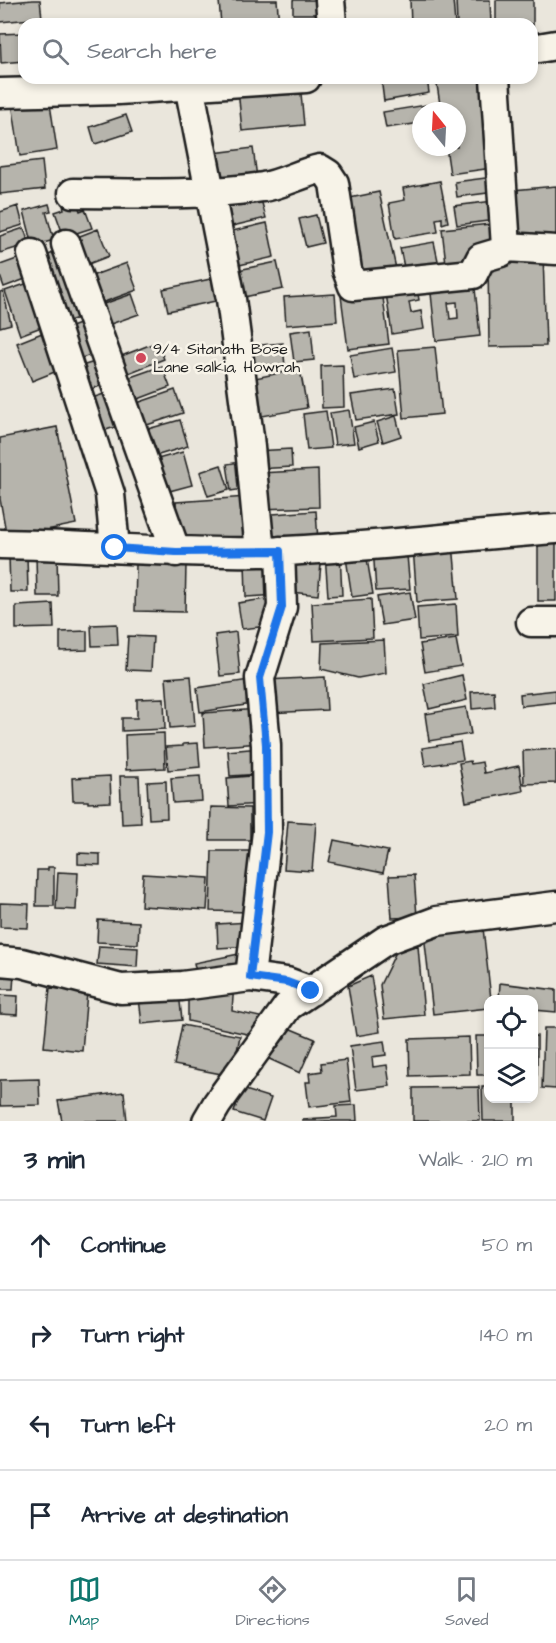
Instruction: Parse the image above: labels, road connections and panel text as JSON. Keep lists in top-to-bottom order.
{
  "places": ["9/4 Sitanath Bose Lane salkia, Howrah"],
  "north": "top",
  "page": {
    "search": "Search here",
    "heading": ["3 min", "Walk · 210 m"],
    "list": [
      ["Continue", "50 m"],
      ["Turn right", "140 m"],
      ["Turn left", "20 m"],
      "Arrive at destination"
    ],
    "nav": ["Map", "Directions", "Saved"]
  }
}
